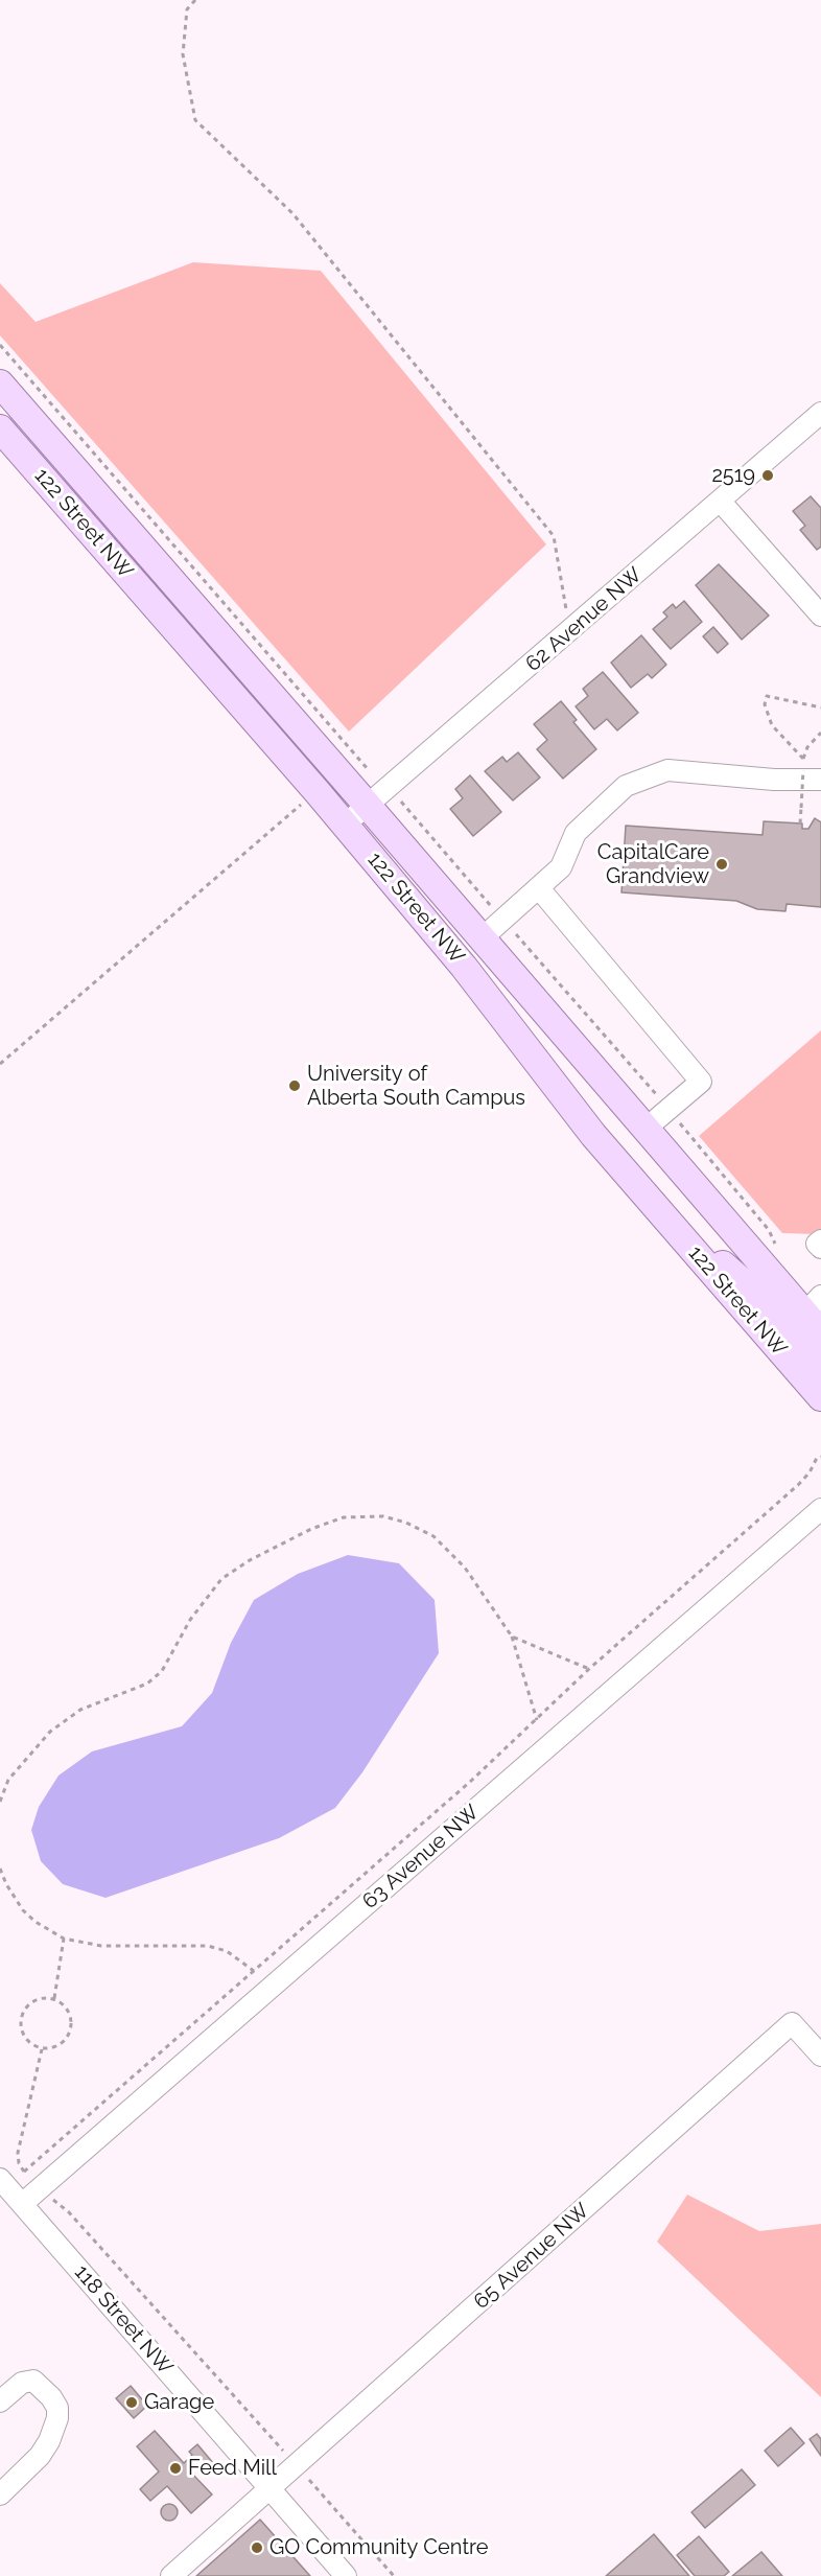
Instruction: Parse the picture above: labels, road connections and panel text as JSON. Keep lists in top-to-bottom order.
{
  "streets": {
    "main road": ["122 Street NW"],
    "street": [
      "62 Avenue NW",
      "63 Avenue NW",
      "65 Avenue NW",
      "118 Street NW"
    ]
  },
  "crossings": [
    ["122 Street NW", "62 Avenue NW"],
    ["63 Avenue NW", "118 Street NW"],
    ["65 Avenue NW", "118 Street NW"]
  ],
  "places": [
    "2519",
    "CapitalCare Grandview",
    "University of Alberta South Campus",
    "Garage",
    "Feed Mill",
    "GO Community Centre"
  ]
}
